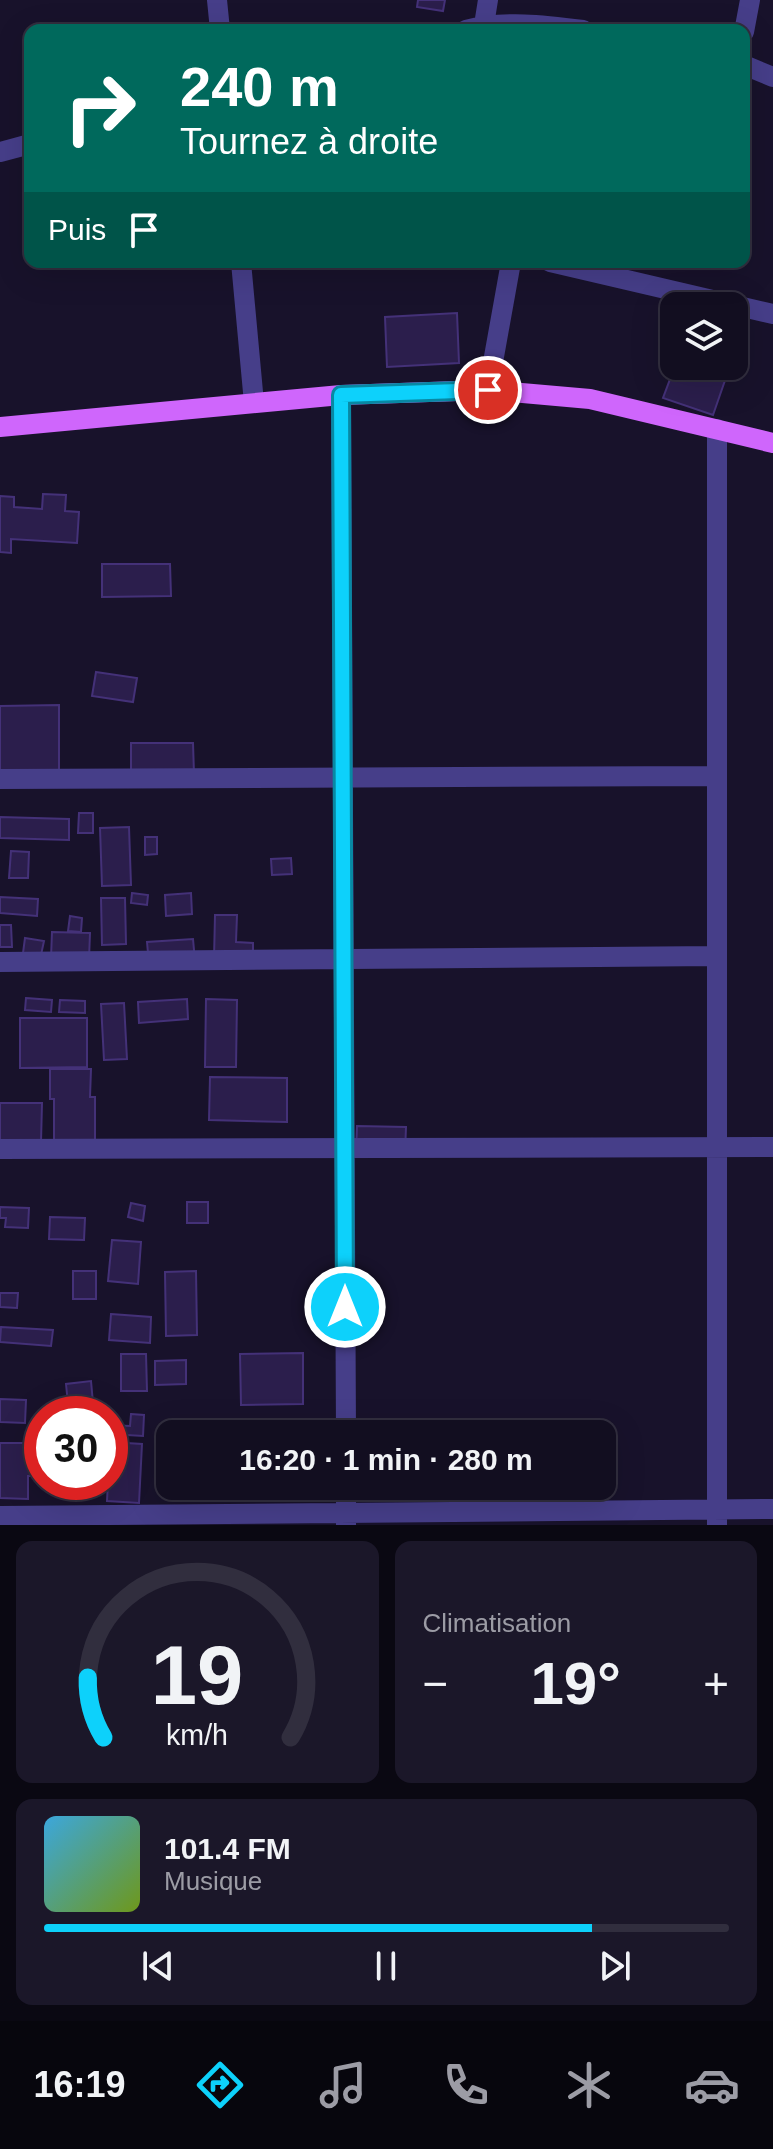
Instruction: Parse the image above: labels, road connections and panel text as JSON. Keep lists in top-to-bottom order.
{
  "page": {
    "turn": ["240 m", "Tournez à droite"],
    "then": "Puis",
    "limit": "30",
    "trip": "16:20 · 1 min · 280 m",
    "tile": "Climatisation",
    "heat": ["−", "19°", "+"],
    "song": ["101.4 FM", "Musique"],
    "tabs": "16:19",
    "gauge": ["19", "km/h"]
  }
}
